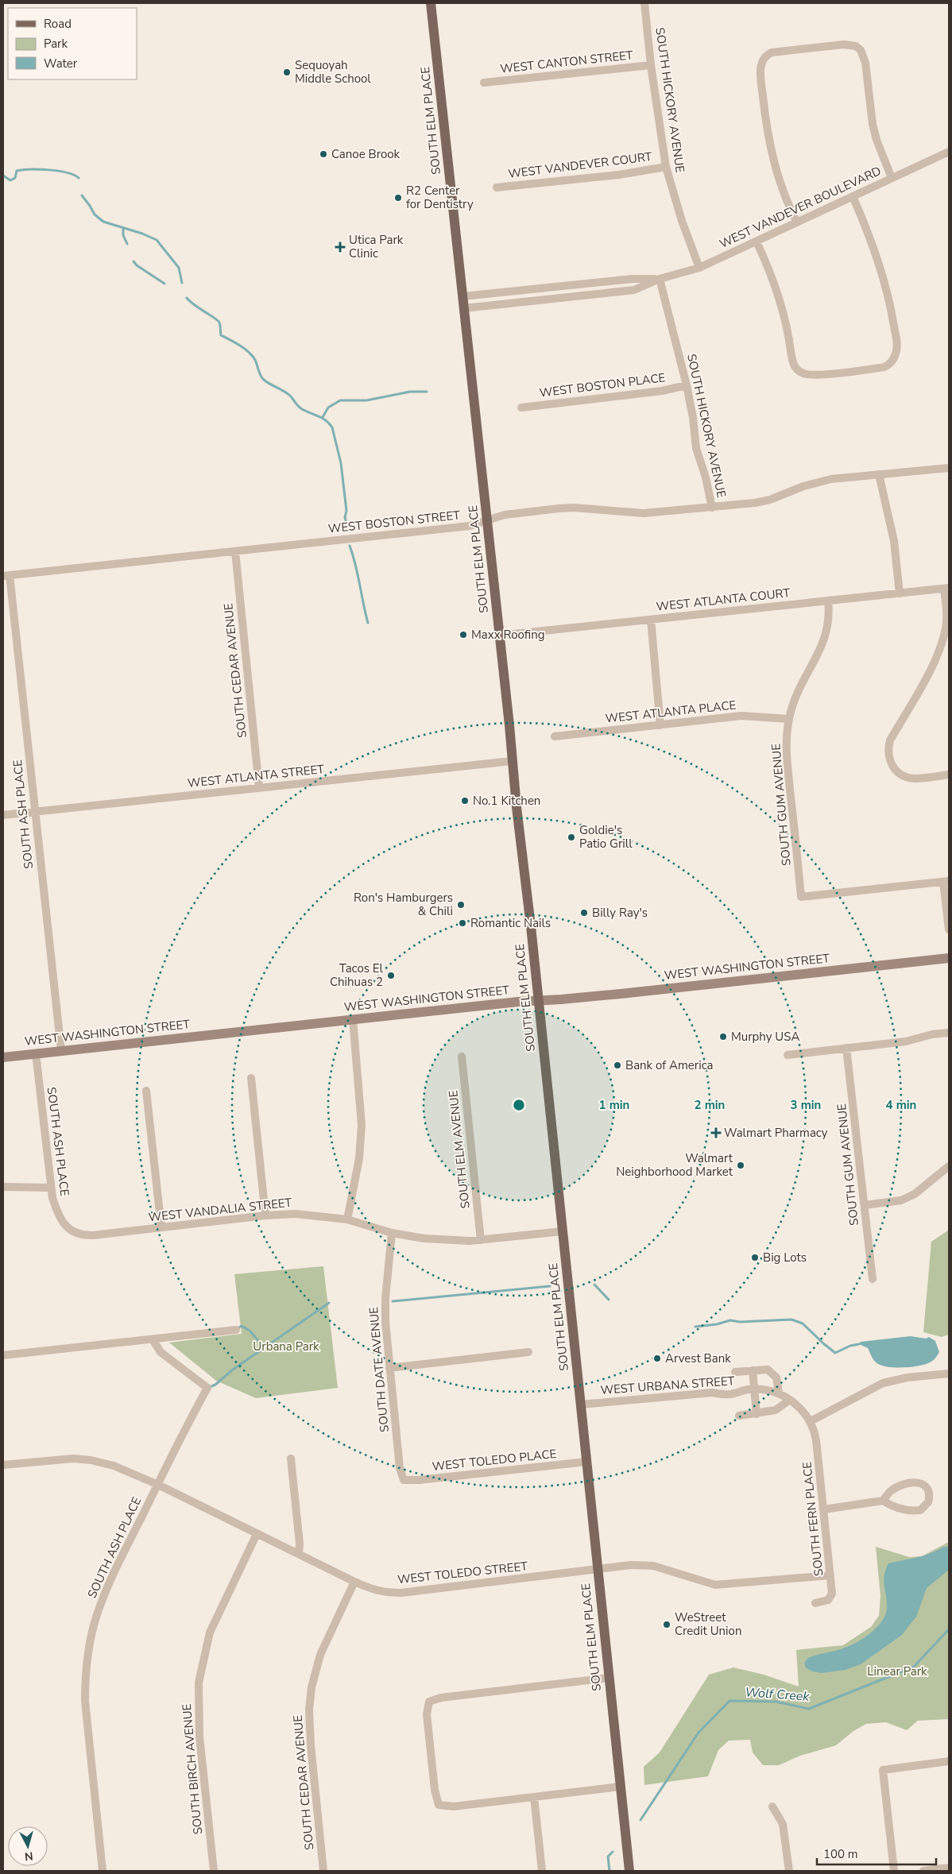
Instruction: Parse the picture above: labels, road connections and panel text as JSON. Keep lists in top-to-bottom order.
{
  "streets": {
    "main road": ["SOUTH ELM PLACE", "WEST WASHINGTON STREET"],
    "street": [
      "WEST CANTON STREET",
      "SOUTH HICKORY AVENUE",
      "WEST VANDEVER COURT",
      "WEST VANDEVER BOULEVARD",
      "WEST BOSTON PLACE",
      "WEST BOSTON STREET",
      "WEST ATLANTA COURT",
      "SOUTH CEDAR AVENUE",
      "WEST ATLANTA PLACE",
      "WEST ATLANTA STREET",
      "SOUTH GUM AVENUE",
      "SOUTH ASH PLACE",
      "SOUTH ELM AVENUE",
      "WEST VANDALIA STREET",
      "SOUTH DATE AVENUE",
      "WEST URBANA STREET",
      "WEST TOLEDO PLACE",
      "SOUTH FERN PLACE",
      "WEST TOLEDO STREET",
      "SOUTH BIRCH AVENUE"
    ]
  },
  "crossings": [
    ["WEST CANTON STREET", "SOUTH HICKORY AVENUE"],
    ["SOUTH HICKORY AVENUE", "WEST VANDEVER COURT"],
    ["SOUTH HICKORY AVENUE", "WEST VANDEVER BOULEVARD"],
    ["SOUTH HICKORY AVENUE", "WEST BOSTON PLACE"],
    ["SOUTH HICKORY AVENUE", "WEST BOSTON STREET"],
    ["SOUTH ELM PLACE", "WEST VANDEVER BOULEVARD"],
    ["SOUTH ELM PLACE", "WEST BOSTON STREET"],
    ["SOUTH ELM PLACE", "WEST ATLANTA COURT"],
    ["SOUTH ELM PLACE", "WEST ATLANTA STREET"],
    ["SOUTH ELM PLACE", "WEST WASHINGTON STREET"],
    ["SOUTH ELM PLACE", "WEST VANDALIA STREET"],
    ["SOUTH ELM PLACE", "WEST URBANA STREET"],
    ["SOUTH ELM PLACE", "WEST TOLEDO PLACE"],
    ["SOUTH ELM PLACE", "WEST TOLEDO STREET"],
    ["WEST BOSTON STREET", "SOUTH CEDAR AVENUE"],
    ["WEST BOSTON STREET", "SOUTH ASH PLACE"],
    ["WEST ATLANTA COURT", "SOUTH GUM AVENUE"],
    ["SOUTH CEDAR AVENUE", "WEST ATLANTA STREET"],
    ["SOUTH CEDAR AVENUE", "WEST TOLEDO STREET"],
    ["WEST ATLANTA PLACE", "SOUTH GUM AVENUE"],
    ["WEST ATLANTA STREET", "SOUTH ASH PLACE"],
    ["SOUTH ASH PLACE", "WEST WASHINGTON STREET"],
    ["SOUTH ASH PLACE", "WEST VANDALIA STREET"],
    ["SOUTH ASH PLACE", "WEST TOLEDO STREET"],
    ["SOUTH ELM AVENUE", "WEST VANDALIA STREET"],
    ["WEST VANDALIA STREET", "SOUTH DATE AVENUE"],
    ["SOUTH DATE AVENUE", "WEST TOLEDO PLACE"],
    ["WEST URBANA STREET", "SOUTH FERN PLACE"],
    ["SOUTH FERN PLACE", "WEST TOLEDO STREET"],
    ["WEST TOLEDO STREET", "SOUTH BIRCH AVENUE"]
  ],
  "water": ["Wolf Creek"],
  "parks": ["Urbana Park", "Linear Park"],
  "places": {
    "other": [
      "Sequoyah Middle School",
      "Canoe Brook",
      "R2 Center for Dentistry",
      "Maxx Roofing",
      "No.1 Kitchen",
      "Goldie's Patio Grill",
      "Ron's Hamburgers & Chili",
      "Billy Ray's",
      "Romantic Nails",
      "Tacos El Chihuas 2",
      "Murphy USA",
      "Bank of America",
      "Walmart Neighborhood Market",
      "Big Lots",
      "Arvest Bank",
      "WeStreet Credit Union"
    ],
    "health": ["Utica Park Clinic", "Walmart Pharmacy"]
  },
  "legend": ["Road", "Park", "Water"],
  "scale_bar": "100 m",
  "north": "bottom",
  "rings": [
    "1 min",
    "2 min",
    "3 min",
    "4 min"
  ]
}
